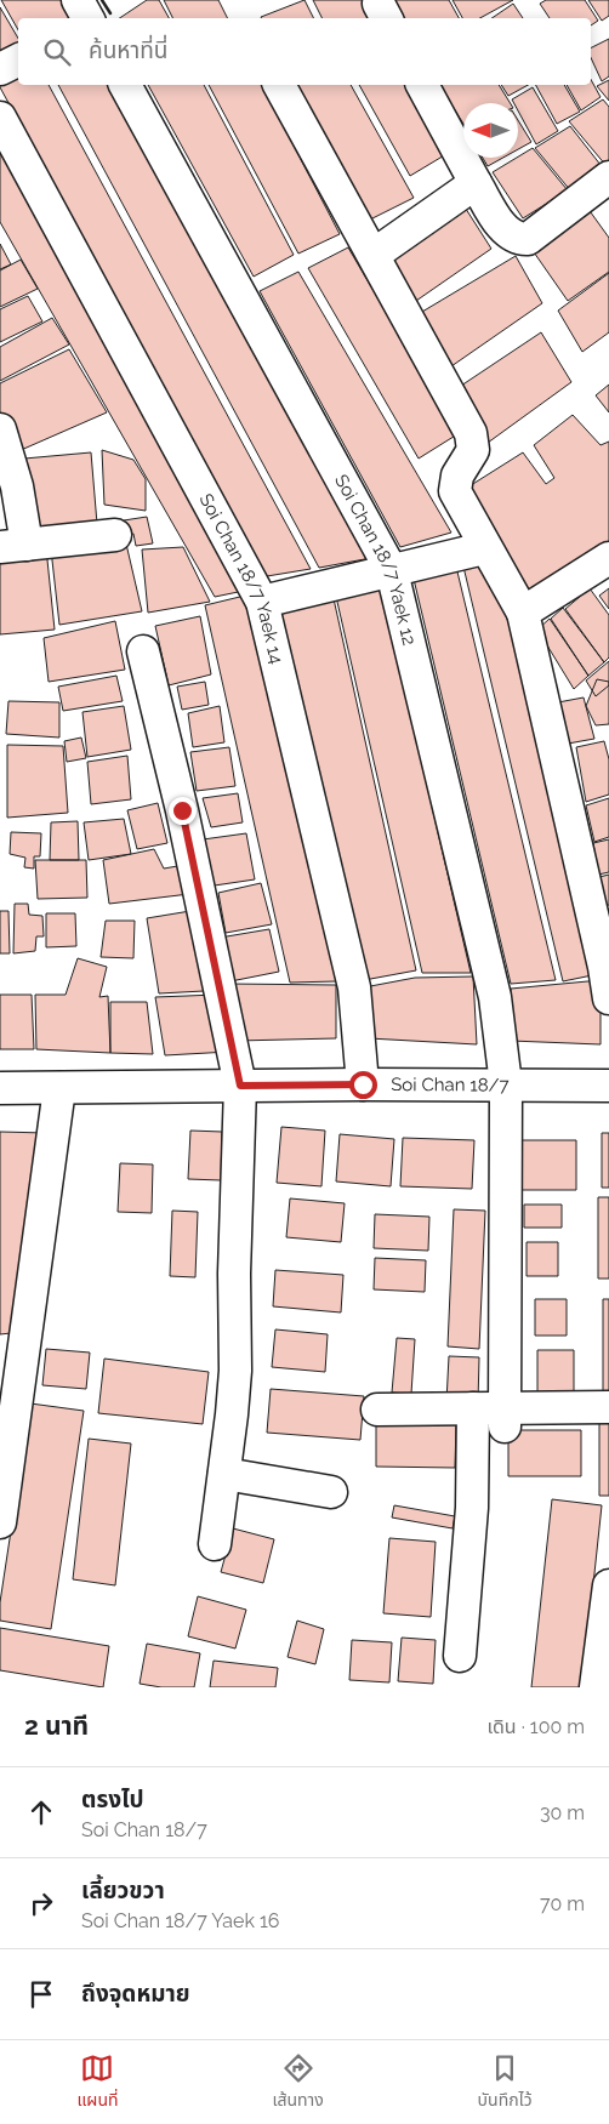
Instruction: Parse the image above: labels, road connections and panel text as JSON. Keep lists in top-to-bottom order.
{
  "streets": {
    "street": ["Soi Chan 18/7 Yaek 12", "Soi Chan 18/7 Yaek 14", "Soi Chan 18/7"]
  },
  "crossings": [
    ["Soi Chan 18/7 Yaek 12", "Soi Chan 18/7"],
    ["Soi Chan 18/7 Yaek 14", "Soi Chan 18/7"]
  ],
  "north": "left",
  "page": {
    "search": "ค้นหาที่นี่",
    "heading": ["2 นาที", "เดิน · 100 m"],
    "list": [
      ["ตรงไป", "Soi Chan 18/7", "30 m"],
      ["เลี้ยวขวา", "Soi Chan 18/7 Yaek 16", "70 m"],
      "ถึงจุดหมาย"
    ],
    "nav": ["แผนที่", "เส้นทาง", "บันทึกไว้"]
  }
}
